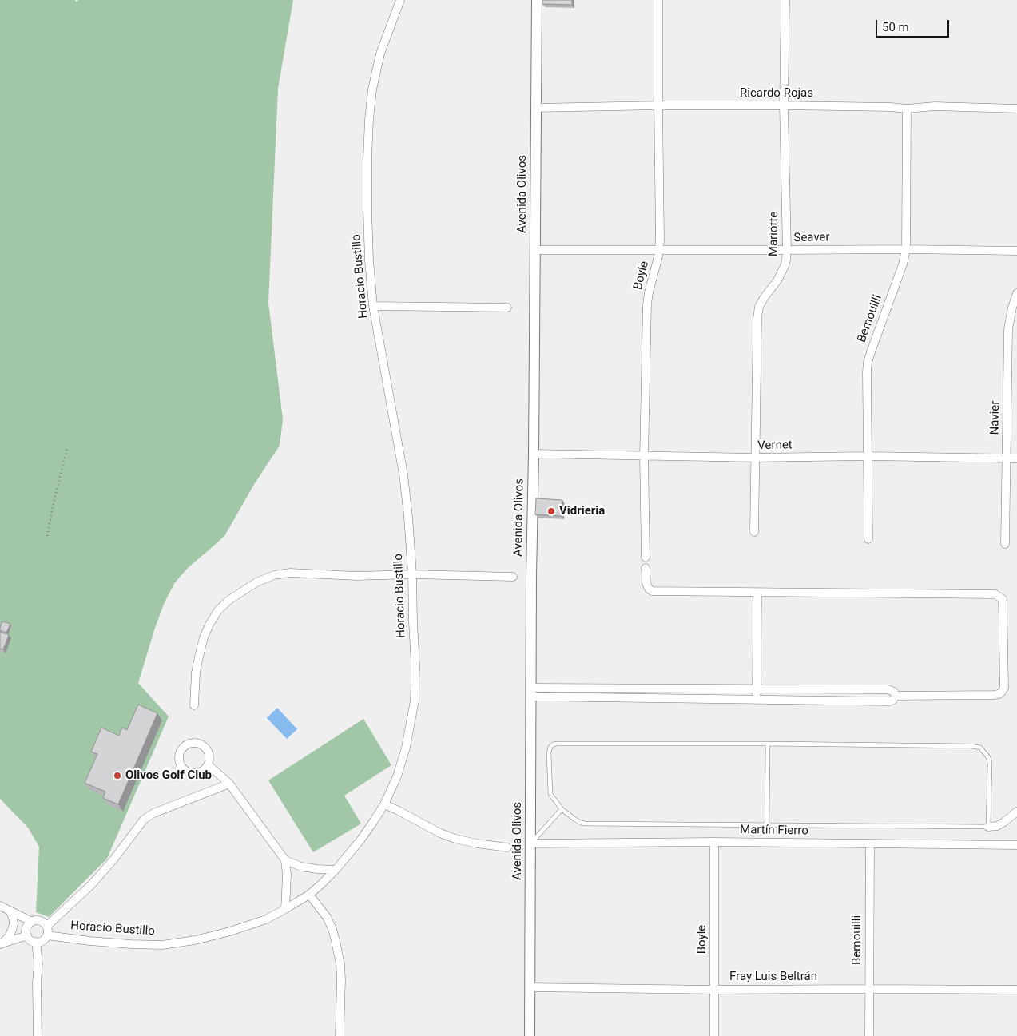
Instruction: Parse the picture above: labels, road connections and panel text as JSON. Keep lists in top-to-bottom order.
{
  "streets": {
    "street": [
      "Ricardo Rojas",
      "Avenida Olivos",
      "Mariotte",
      "Seaver",
      "Boyle",
      "Horacio Bustillo",
      "Bernouilli",
      "Navier",
      "Vernet",
      "Martín Fierro",
      "Fray Luis Beltrán"
    ]
  },
  "crossings": [
    ["Ricardo Rojas", "Avenida Olivos"],
    ["Ricardo Rojas", "Mariotte"],
    ["Ricardo Rojas", "Boyle"],
    ["Ricardo Rojas", "Bernouilli"],
    ["Avenida Olivos", "Seaver"],
    ["Avenida Olivos", "Vernet"],
    ["Avenida Olivos", "Martín Fierro"],
    ["Avenida Olivos", "Fray Luis Beltrán"],
    ["Mariotte", "Seaver"],
    ["Mariotte", "Vernet"],
    ["Seaver", "Boyle"],
    ["Seaver", "Bernouilli"],
    ["Boyle", "Vernet"],
    ["Boyle", "Martín Fierro"],
    ["Boyle", "Fray Luis Beltrán"],
    ["Bernouilli", "Vernet"],
    ["Bernouilli", "Martín Fierro"],
    ["Bernouilli", "Fray Luis Beltrán"],
    ["Navier", "Vernet"]
  ],
  "places": ["Vidrieria", "Olivos Golf Club"],
  "scale_bar": "50 m"
}
